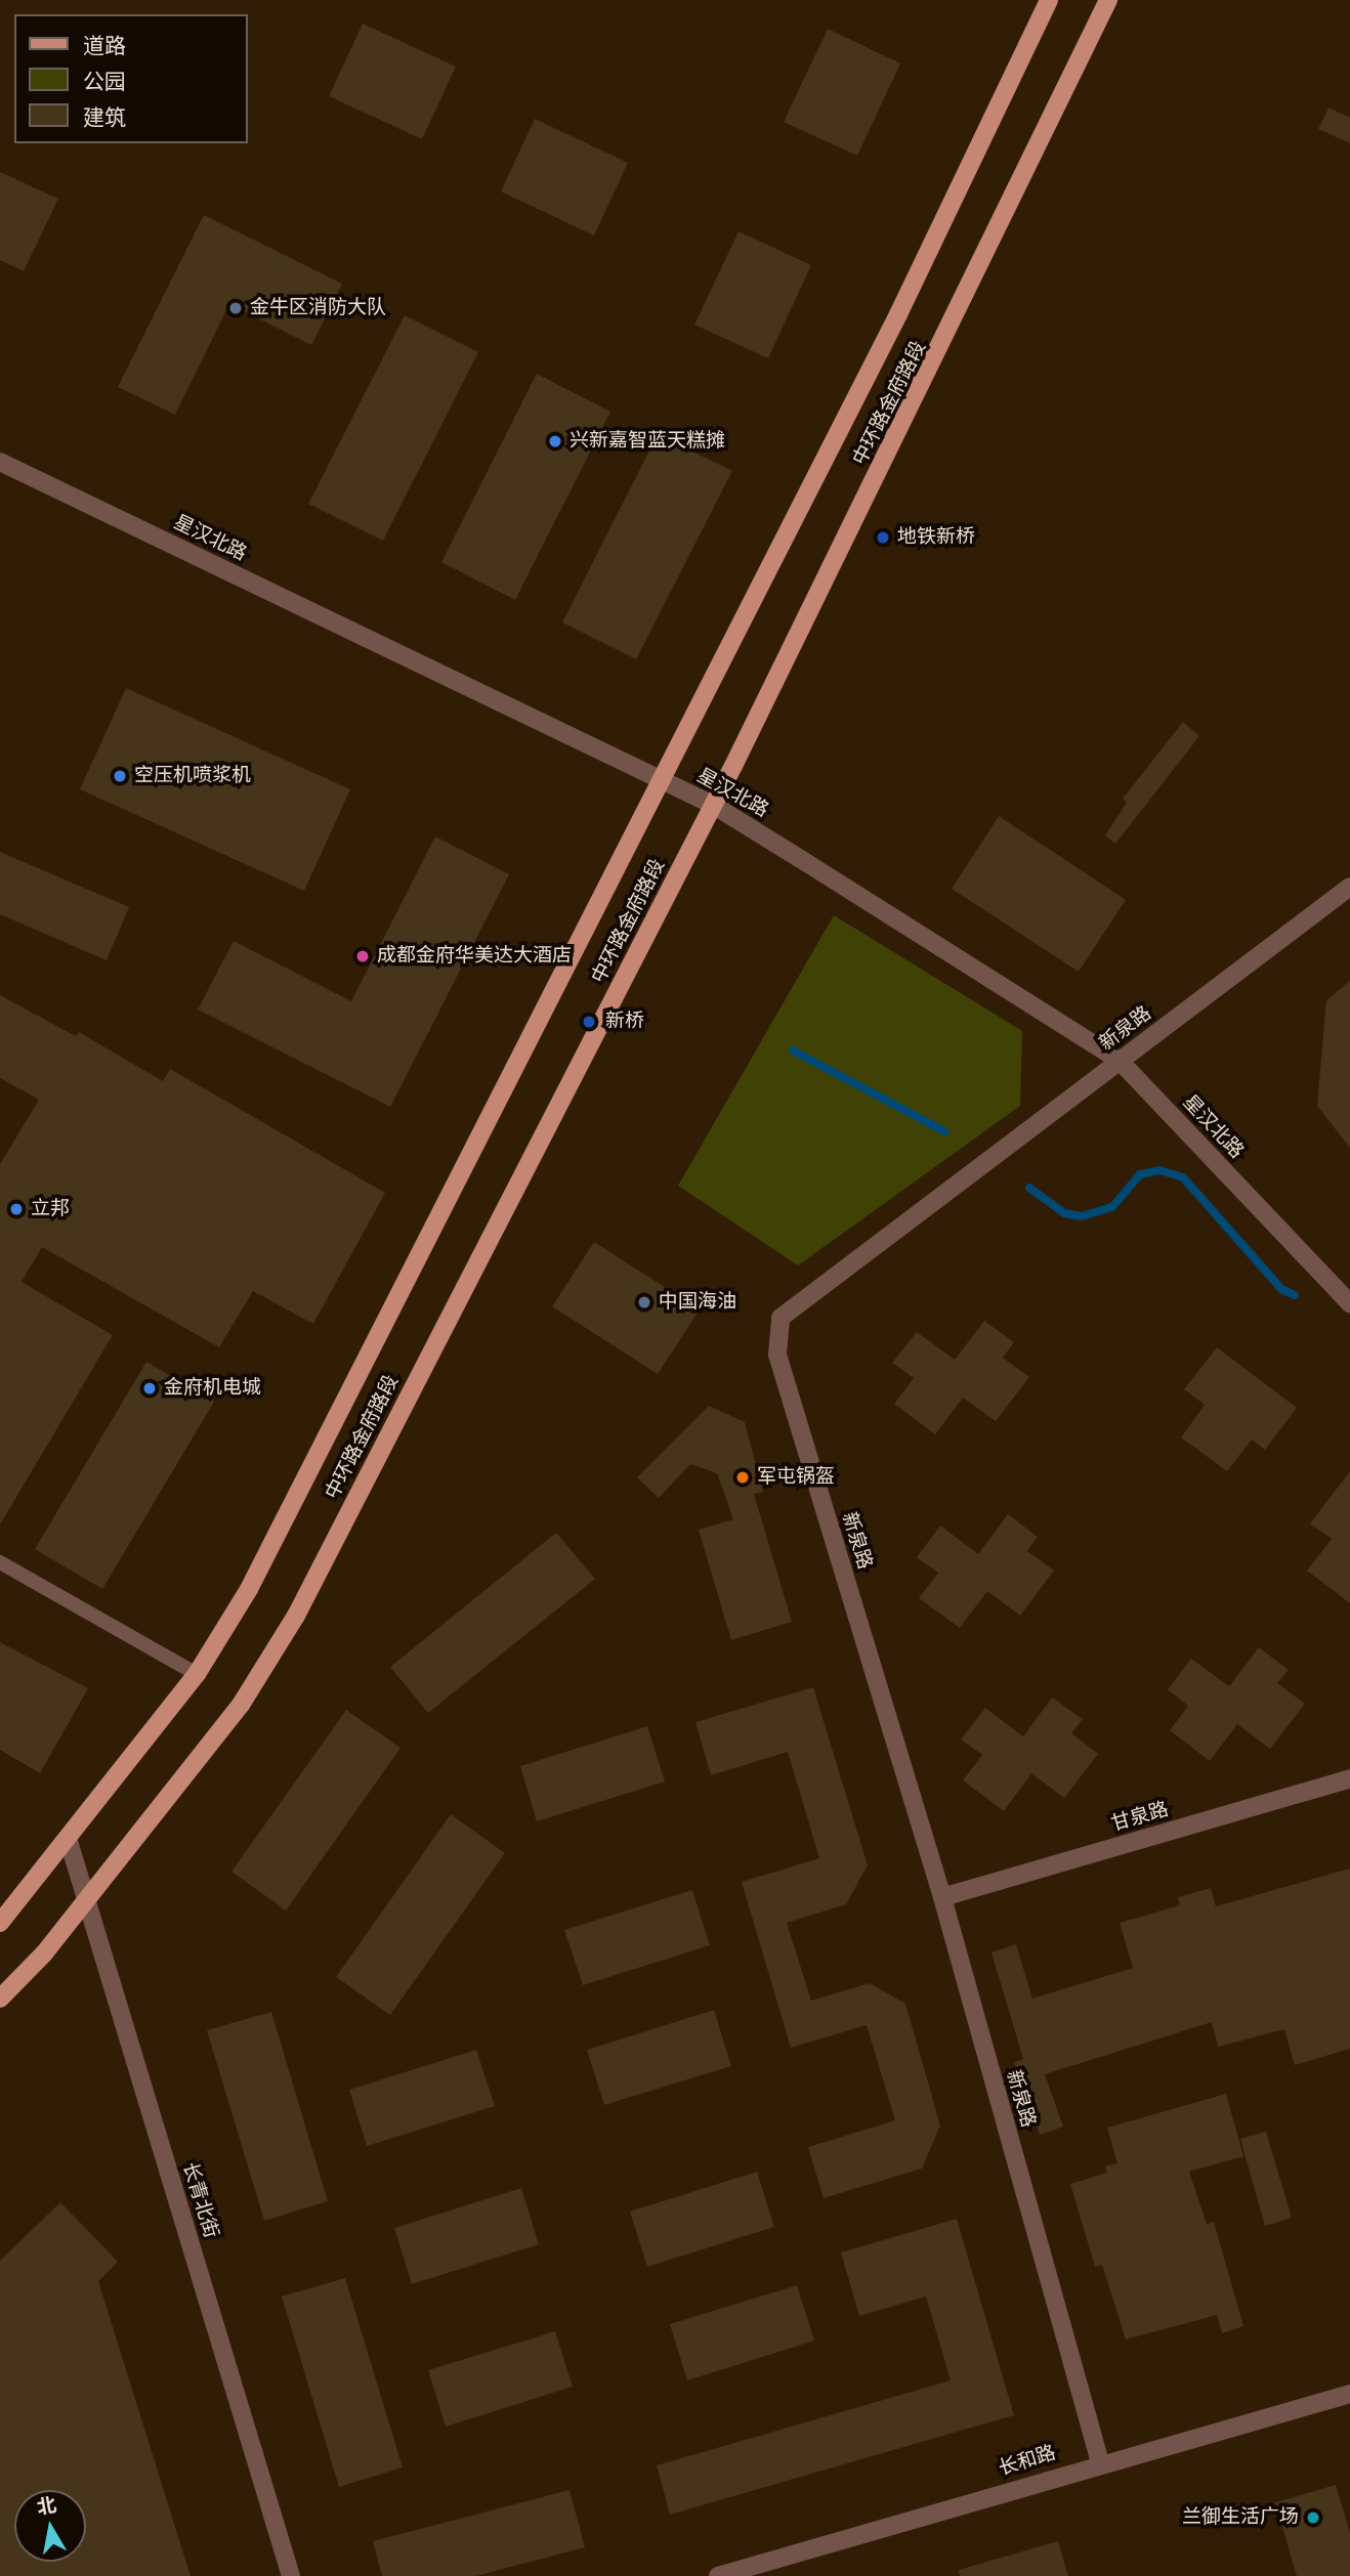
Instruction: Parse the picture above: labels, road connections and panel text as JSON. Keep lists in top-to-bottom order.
{
  "streets": {
    "main road": ["中环路金府路段"],
    "street": [
      "星汉北路",
      "新泉路",
      "甘泉路",
      "长青北街",
      "长和路"
    ]
  },
  "crossings": [
    ["中环路金府路段", "星汉北路"],
    ["中环路金府路段", "长青北街"],
    ["星汉北路", "新泉路"],
    ["新泉路", "甘泉路"],
    ["新泉路", "长和路"]
  ],
  "places": [
    "金牛区消防大队",
    "兴新嘉智蓝天糕摊",
    "地铁新桥",
    "空压机喷浆机",
    "成都金府华美达大酒店",
    "新桥",
    "立邦",
    "中国海油",
    "金府机电城",
    "军屯锅盔",
    "兰御生活广场"
  ],
  "legend": ["道路", "公园", "建筑"],
  "north": "top"
}
